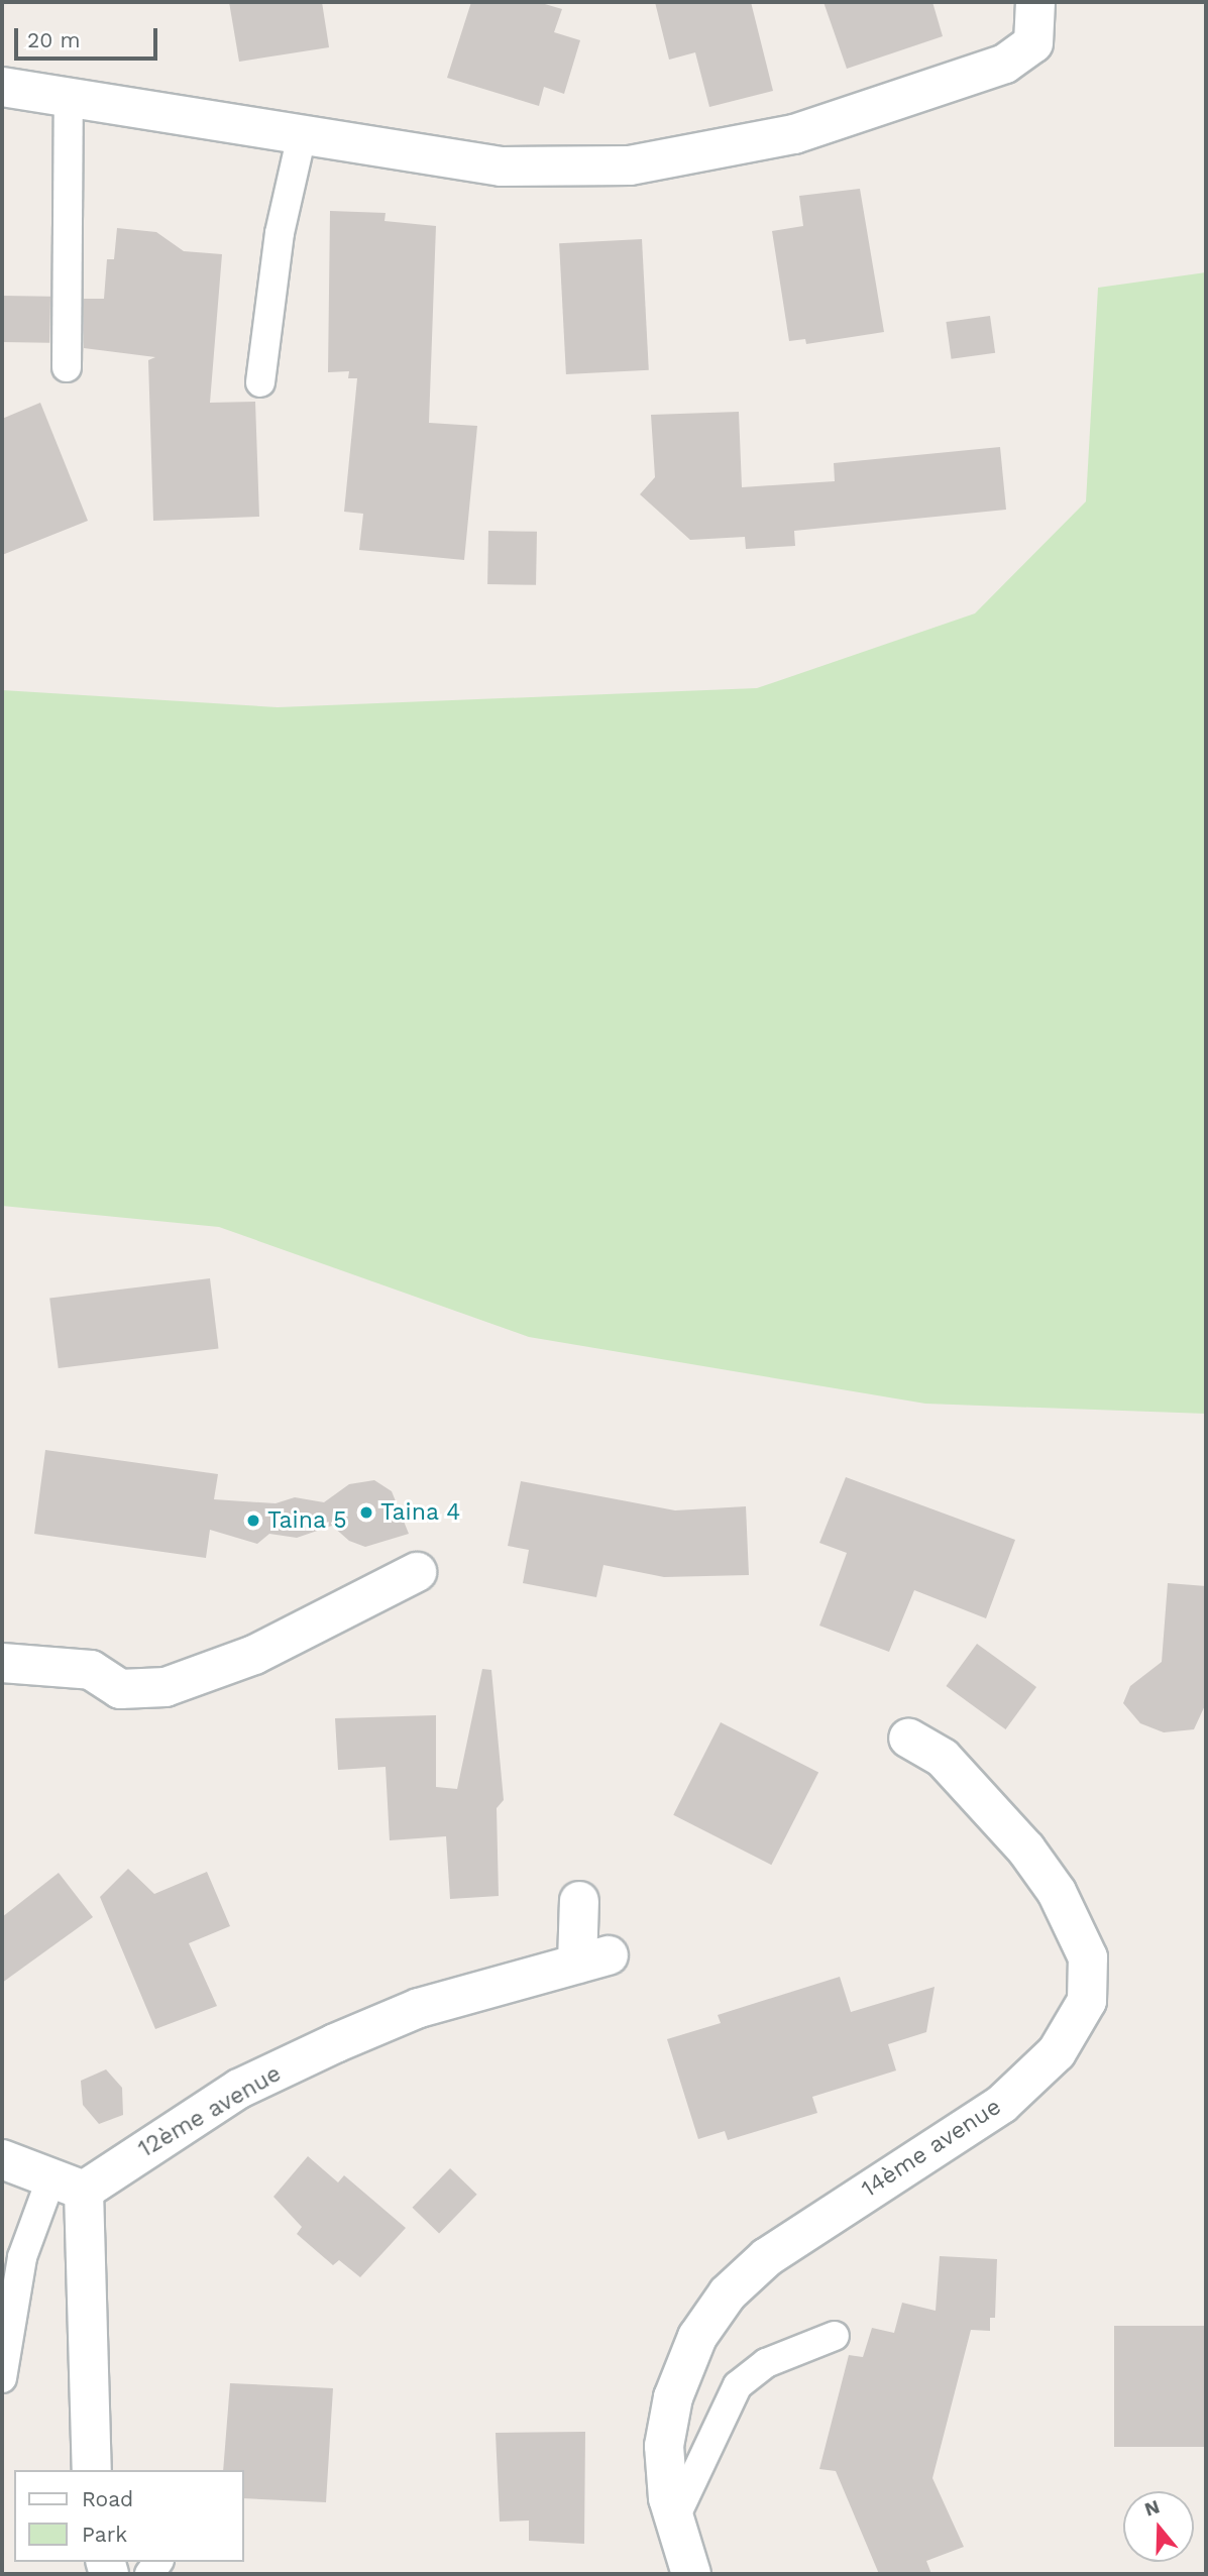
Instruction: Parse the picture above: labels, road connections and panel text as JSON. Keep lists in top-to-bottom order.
{
  "streets": {
    "street": ["12ème avenue", "14ème avenue"]
  },
  "places": ["Taina 4", "Taina 5"],
  "legend": ["Road", "Park"],
  "scale_bar": "20 m",
  "north": "top"
}
